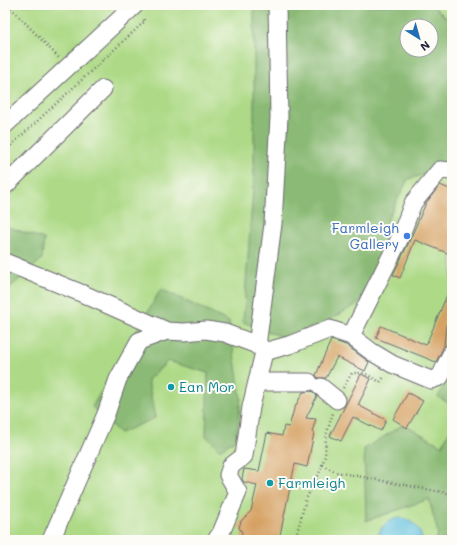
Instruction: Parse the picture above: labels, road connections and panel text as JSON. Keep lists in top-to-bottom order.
{
  "places": ["Farmleigh Gallery", "Ean Mor", "Farmleigh"],
  "north": "bottom right"
}
